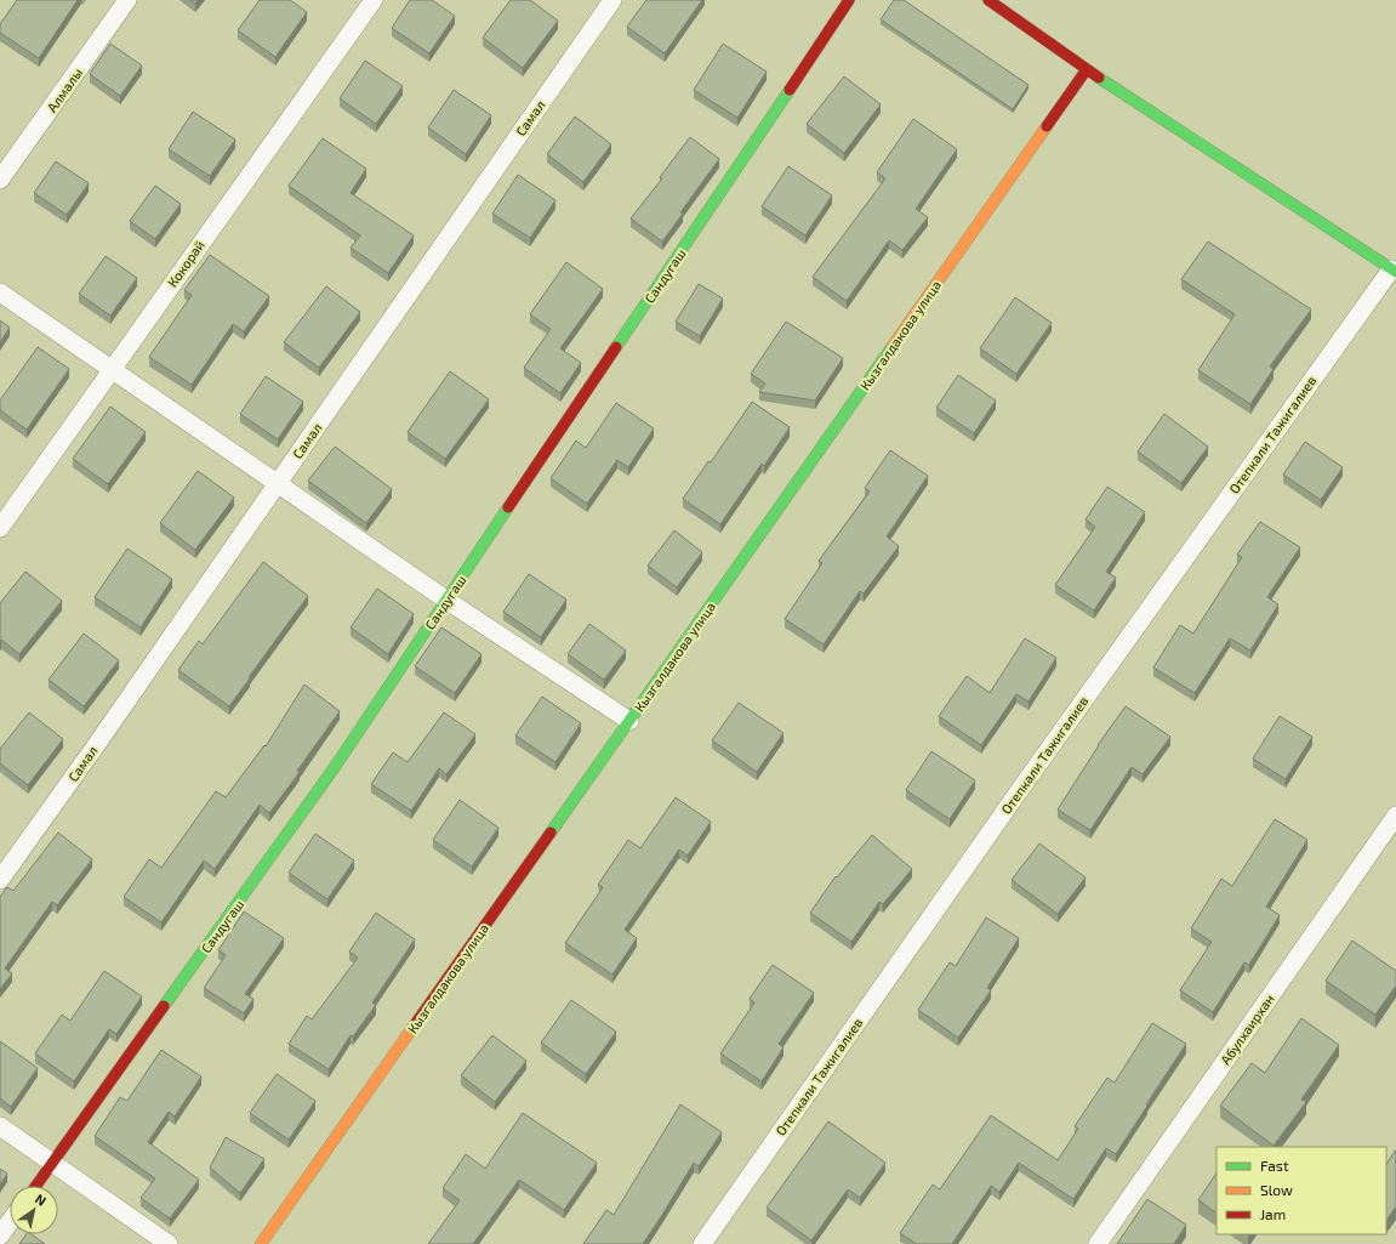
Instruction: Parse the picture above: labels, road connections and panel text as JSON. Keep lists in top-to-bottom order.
{
  "streets": {
    "street": [
      "Алмалы",
      "Самал",
      "Кокорай",
      "Сандугаш",
      "Кызгалдакова улица",
      "Отепкали Тажигалиев",
      "Абулхаирхан"
    ]
  },
  "legend": ["Fast", "Slow", "Jam"],
  "north": "top right"
}
